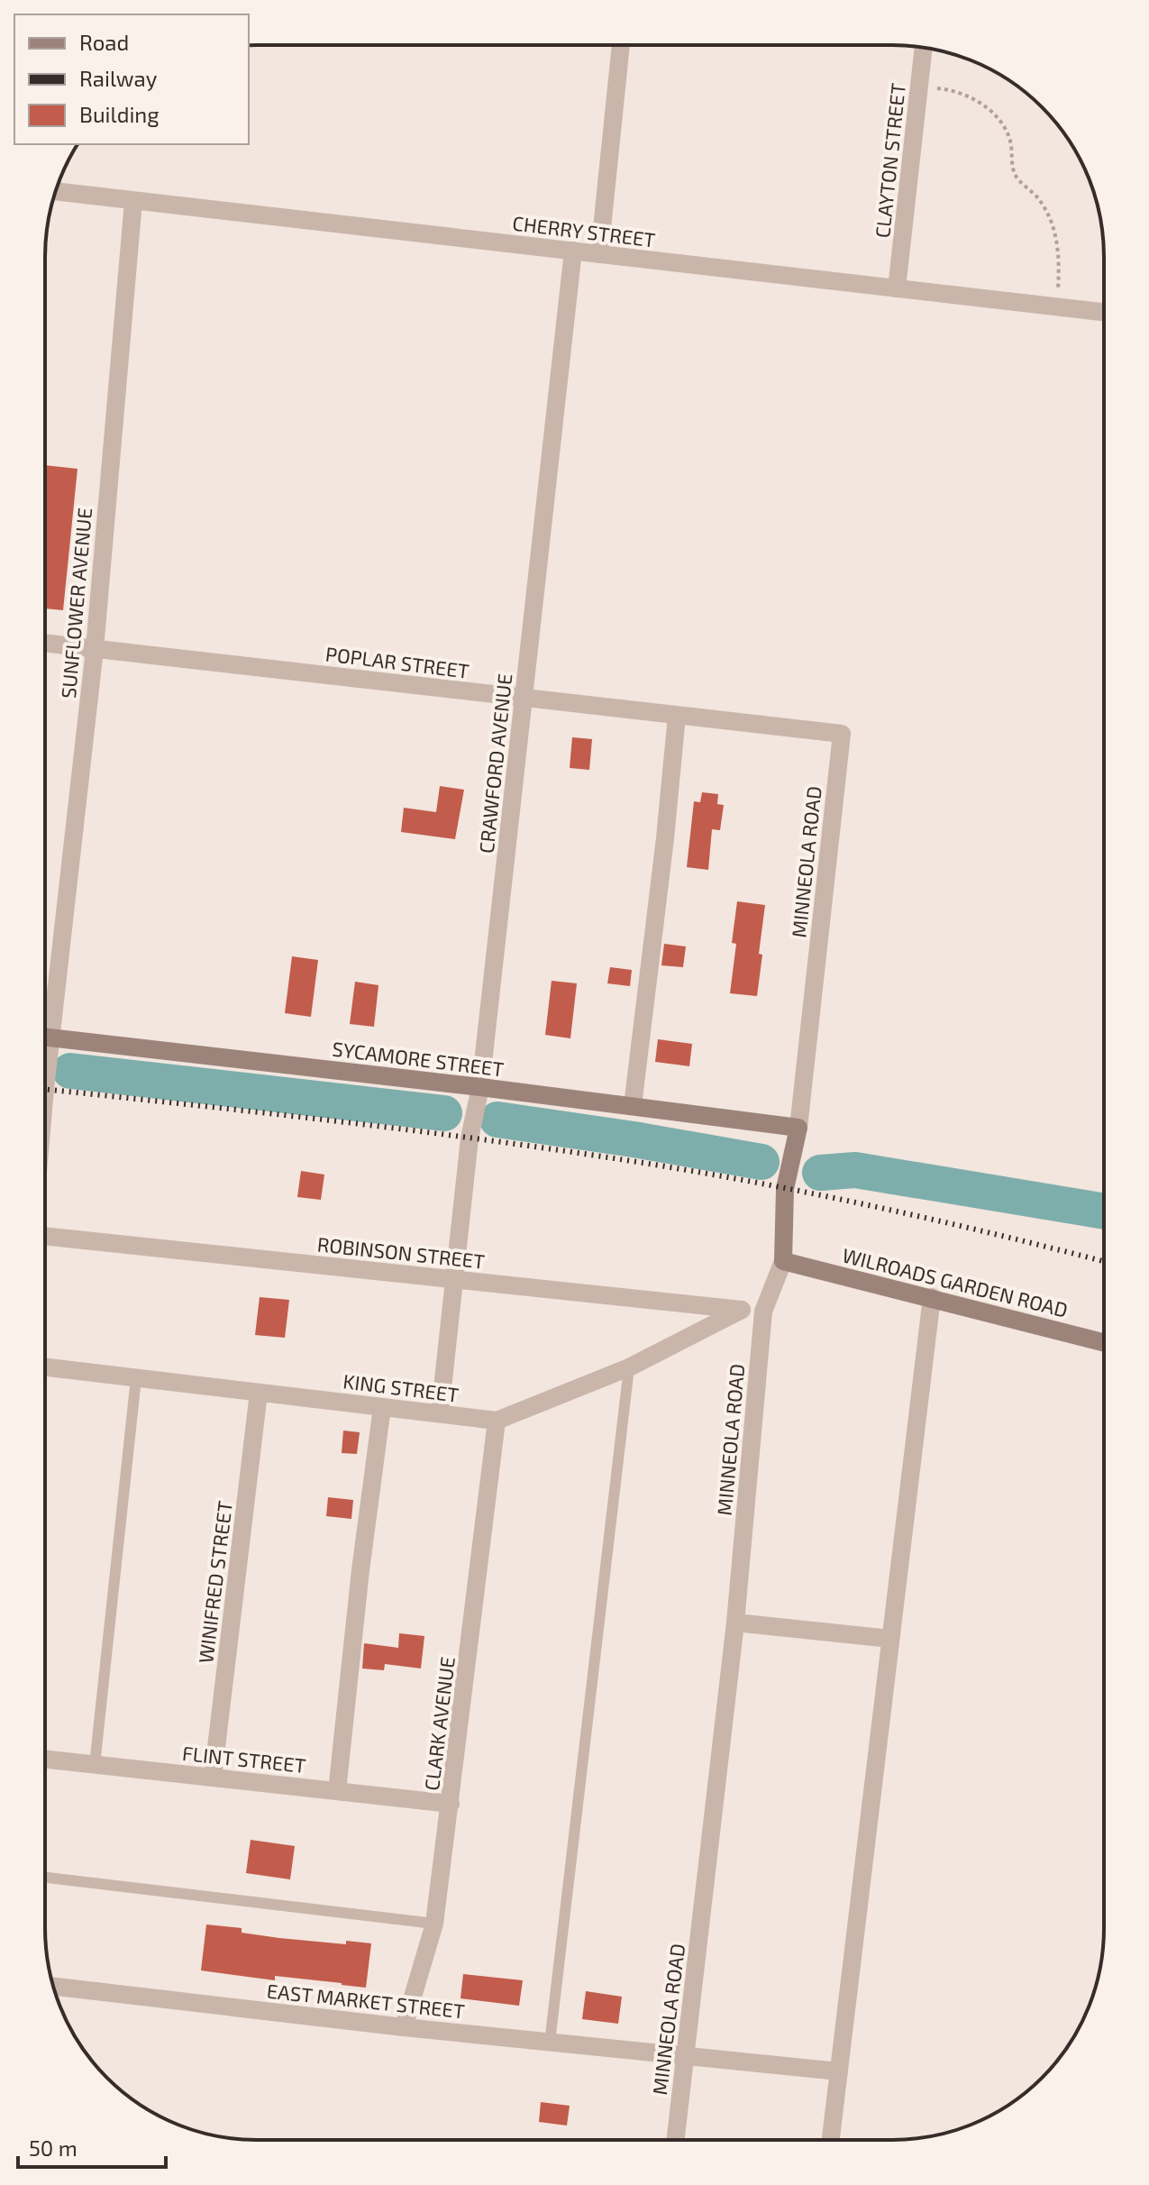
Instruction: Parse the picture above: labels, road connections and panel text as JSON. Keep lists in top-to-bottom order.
{
  "streets": {
    "street": [
      "CLAYTON STREET",
      "CHERRY STREET",
      "SUNFLOWER AVENUE",
      "POPLAR STREET",
      "CRAWFORD AVENUE",
      "MINNEOLA ROAD",
      "SYCAMORE STREET",
      "ROBINSON STREET",
      "WILROADS GARDEN ROAD",
      "KING STREET",
      "WINIFRED STREET",
      "CLARK AVENUE",
      "FLINT STREET",
      "EAST MARKET STREET"
    ]
  },
  "crossings": [
    ["CLAYTON STREET", "CHERRY STREET"],
    ["CHERRY STREET", "SUNFLOWER AVENUE"],
    ["CHERRY STREET", "CRAWFORD AVENUE"],
    ["SUNFLOWER AVENUE", "POPLAR STREET"],
    ["POPLAR STREET", "CRAWFORD AVENUE"],
    ["POPLAR STREET", "MINNEOLA ROAD"],
    ["CRAWFORD AVENUE", "SYCAMORE STREET"],
    ["CRAWFORD AVENUE", "ROBINSON STREET"],
    ["CRAWFORD AVENUE", "KING STREET"],
    ["MINNEOLA ROAD", "SYCAMORE STREET"],
    ["MINNEOLA ROAD", "ROBINSON STREET"],
    ["MINNEOLA ROAD", "WILROADS GARDEN ROAD"],
    ["MINNEOLA ROAD", "EAST MARKET STREET"],
    ["ROBINSON STREET", "KING STREET"],
    ["KING STREET", "WINIFRED STREET"],
    ["KING STREET", "CLARK AVENUE"],
    ["WINIFRED STREET", "FLINT STREET"],
    ["CLARK AVENUE", "FLINT STREET"],
    ["CLARK AVENUE", "EAST MARKET STREET"]
  ],
  "legend": ["Road", "Railway", "Building"],
  "scale_bar": "50 m"
}
